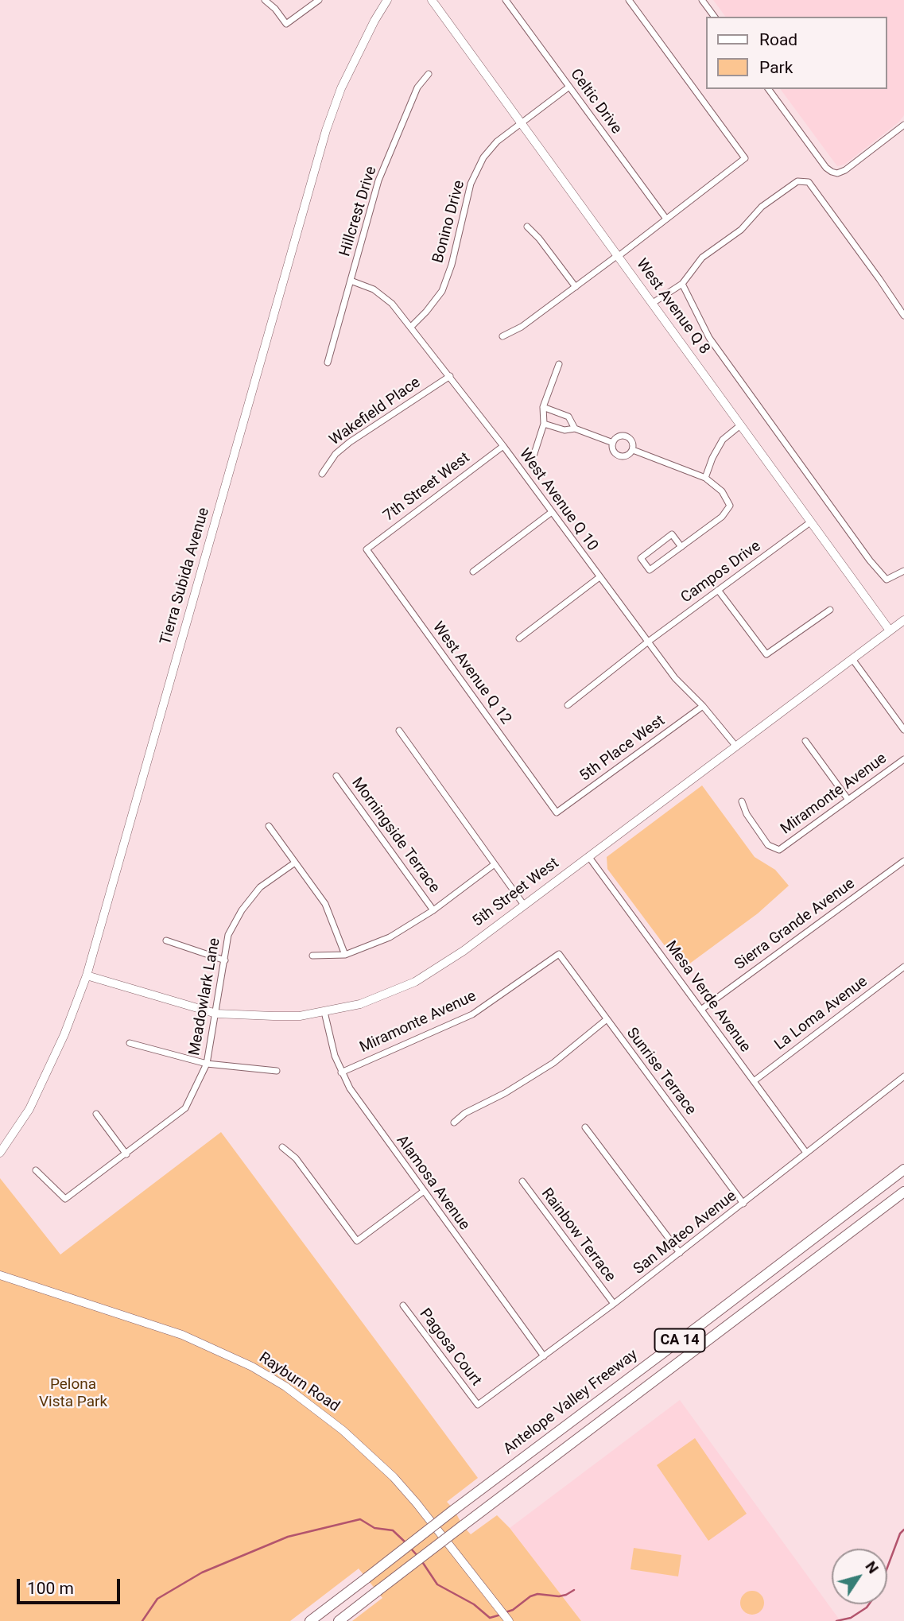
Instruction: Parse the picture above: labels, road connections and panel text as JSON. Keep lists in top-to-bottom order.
{
  "streets": {
    "highway": ["CA 14", "Antelope Valley Freeway"],
    "street": [
      "Celtic Drive",
      "Hillcrest Drive",
      "Bonino Drive",
      "West Avenue Q 8",
      "Wakefield Place",
      "7th Street West",
      "West Avenue Q 10",
      "Campos Drive",
      "Tierra Subida Avenue",
      "West Avenue Q 12",
      "5th Place West",
      "Miramonte Avenue",
      "Morningside Terrace",
      "5th Street West",
      "Sierra Grande Avenue",
      "Meadowlark Lane",
      "Mesa Verde Avenue",
      "La Loma Avenue",
      "Sunrise Terrace",
      "Alamosa Avenue",
      "San Mateo Avenue",
      "Rainbow Terrace",
      "Pagosa Court",
      "Rayburn Road"
    ]
  },
  "crossings": [
    ["Celtic Drive", "Bonino Drive"],
    ["Hillcrest Drive", "West Avenue Q 10"],
    ["Bonino Drive", "West Avenue Q 8"],
    ["Bonino Drive", "West Avenue Q 10"],
    ["West Avenue Q 8", "Campos Drive"],
    ["West Avenue Q 8", "5th Street West"],
    ["Wakefield Place", "West Avenue Q 10"],
    ["7th Street West", "West Avenue Q 10"],
    ["7th Street West", "West Avenue Q 12"],
    ["West Avenue Q 10", "Campos Drive"],
    ["West Avenue Q 10", "5th Place West"],
    ["West Avenue Q 10", "5th Street West"],
    ["Tierra Subida Avenue", "5th Street West"],
    ["West Avenue Q 12", "5th Place West"],
    ["Miramonte Avenue", "Sunrise Terrace"],
    ["Miramonte Avenue", "Alamosa Avenue"],
    ["5th Street West", "Meadowlark Lane"],
    ["5th Street West", "Mesa Verde Avenue"],
    ["5th Street West", "Alamosa Avenue"],
    ["Sierra Grande Avenue", "Mesa Verde Avenue"],
    ["Mesa Verde Avenue", "La Loma Avenue"],
    ["Mesa Verde Avenue", "San Mateo Avenue"],
    ["Sunrise Terrace", "San Mateo Avenue"],
    ["Alamosa Avenue", "San Mateo Avenue"],
    ["San Mateo Avenue", "Rainbow Terrace"],
    ["San Mateo Avenue", "Pagosa Court"]
  ],
  "parks": ["Pelona Vista Park"],
  "legend": ["Road", "Park"],
  "scale_bar": "100 m",
  "north": "top right"
}
